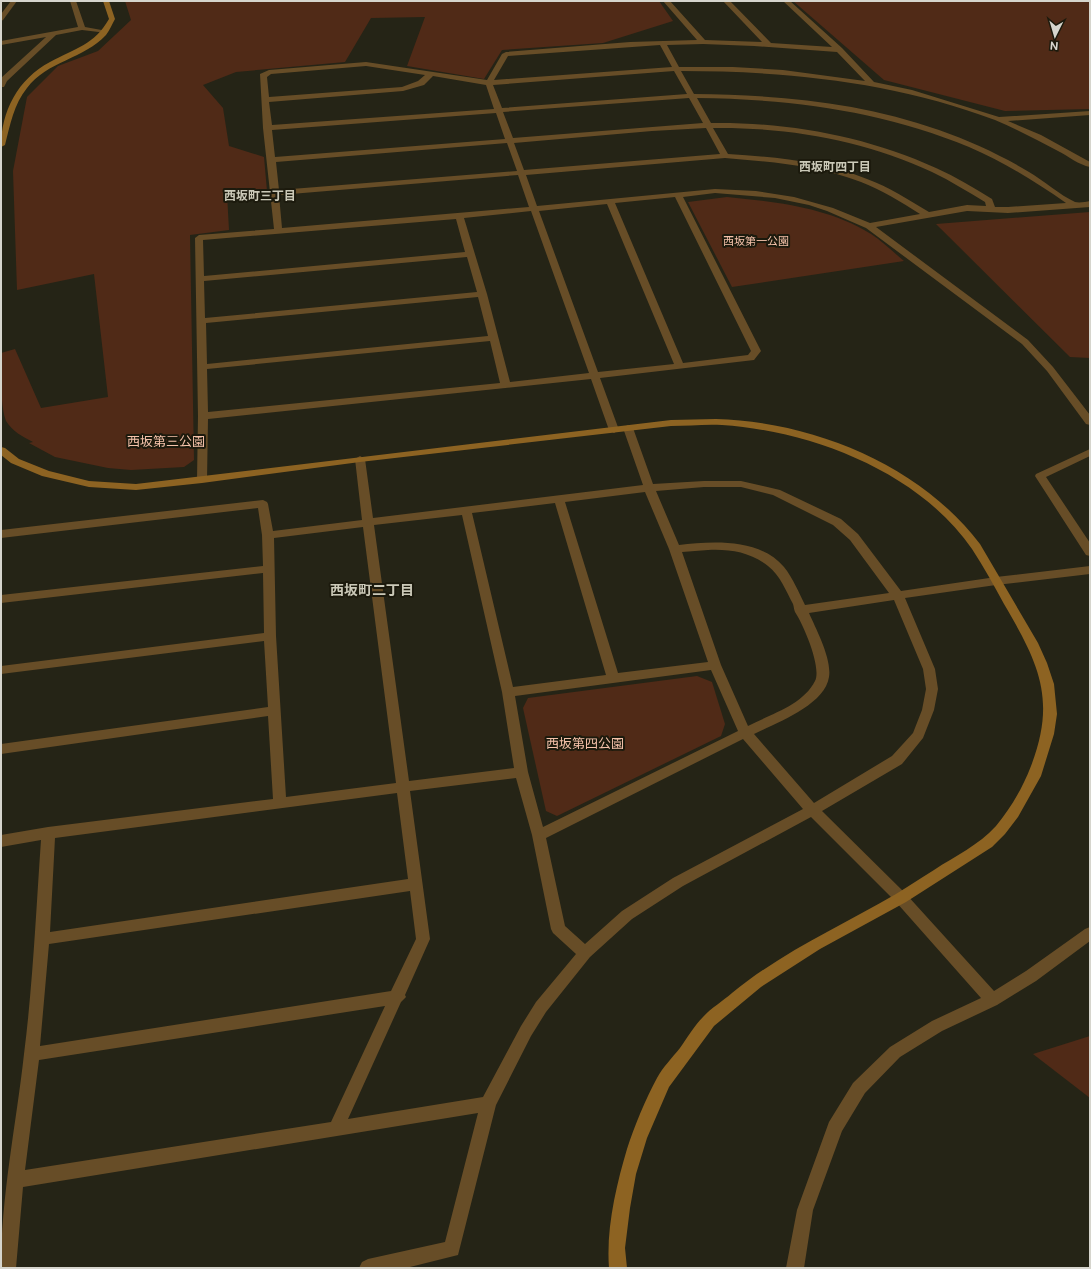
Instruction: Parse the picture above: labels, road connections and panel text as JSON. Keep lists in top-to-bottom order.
{
  "districts": ["西坂町四丁目", "西坂町三丁目", "西坂町二丁目"],
  "parks": ["西坂第一公園", "西坂第三公園", "西坂第四公園"],
  "north": "bottom"
}
